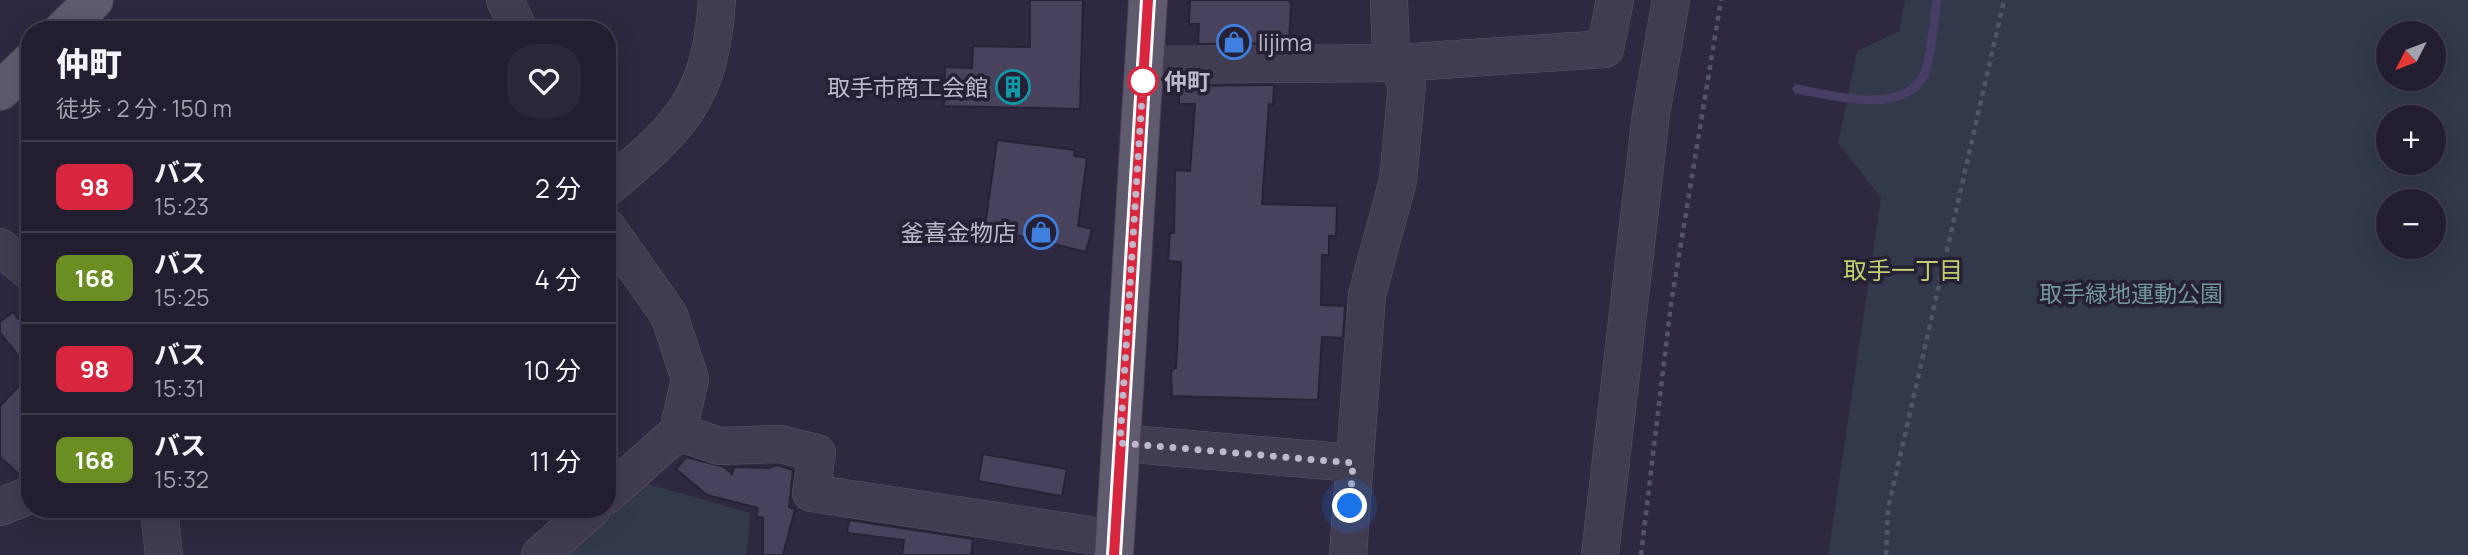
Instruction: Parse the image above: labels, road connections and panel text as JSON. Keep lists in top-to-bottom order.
{
  "districts": ["取手一丁目"],
  "parks": ["取手緑地運動公園"],
  "places": {
    "shop": ["Iijima", "釜喜金物店"],
    "other": ["仲町"],
    "building": ["取手市商工会館"]
  },
  "lines": ["bus line 98"],
  "north": "bottom left",
  "page": {
    "map_buttons": ["+", "−"],
    "heading": ["仲町", "徒歩 · 2 分 · 150 m"],
    "list": [
      {
        "mark": "98",
        "name": "バス",
        "note": "15:23",
        "value": "2 分"
      },
      {
        "mark": "168",
        "name": "バス",
        "note": "15:25",
        "value": "4 分"
      },
      {
        "mark": "98",
        "name": "バス",
        "note": "15:31",
        "value": "10 分"
      },
      {
        "mark": "168",
        "name": "バス",
        "note": "15:32",
        "value": "11 分"
      }
    ]
  }
}
